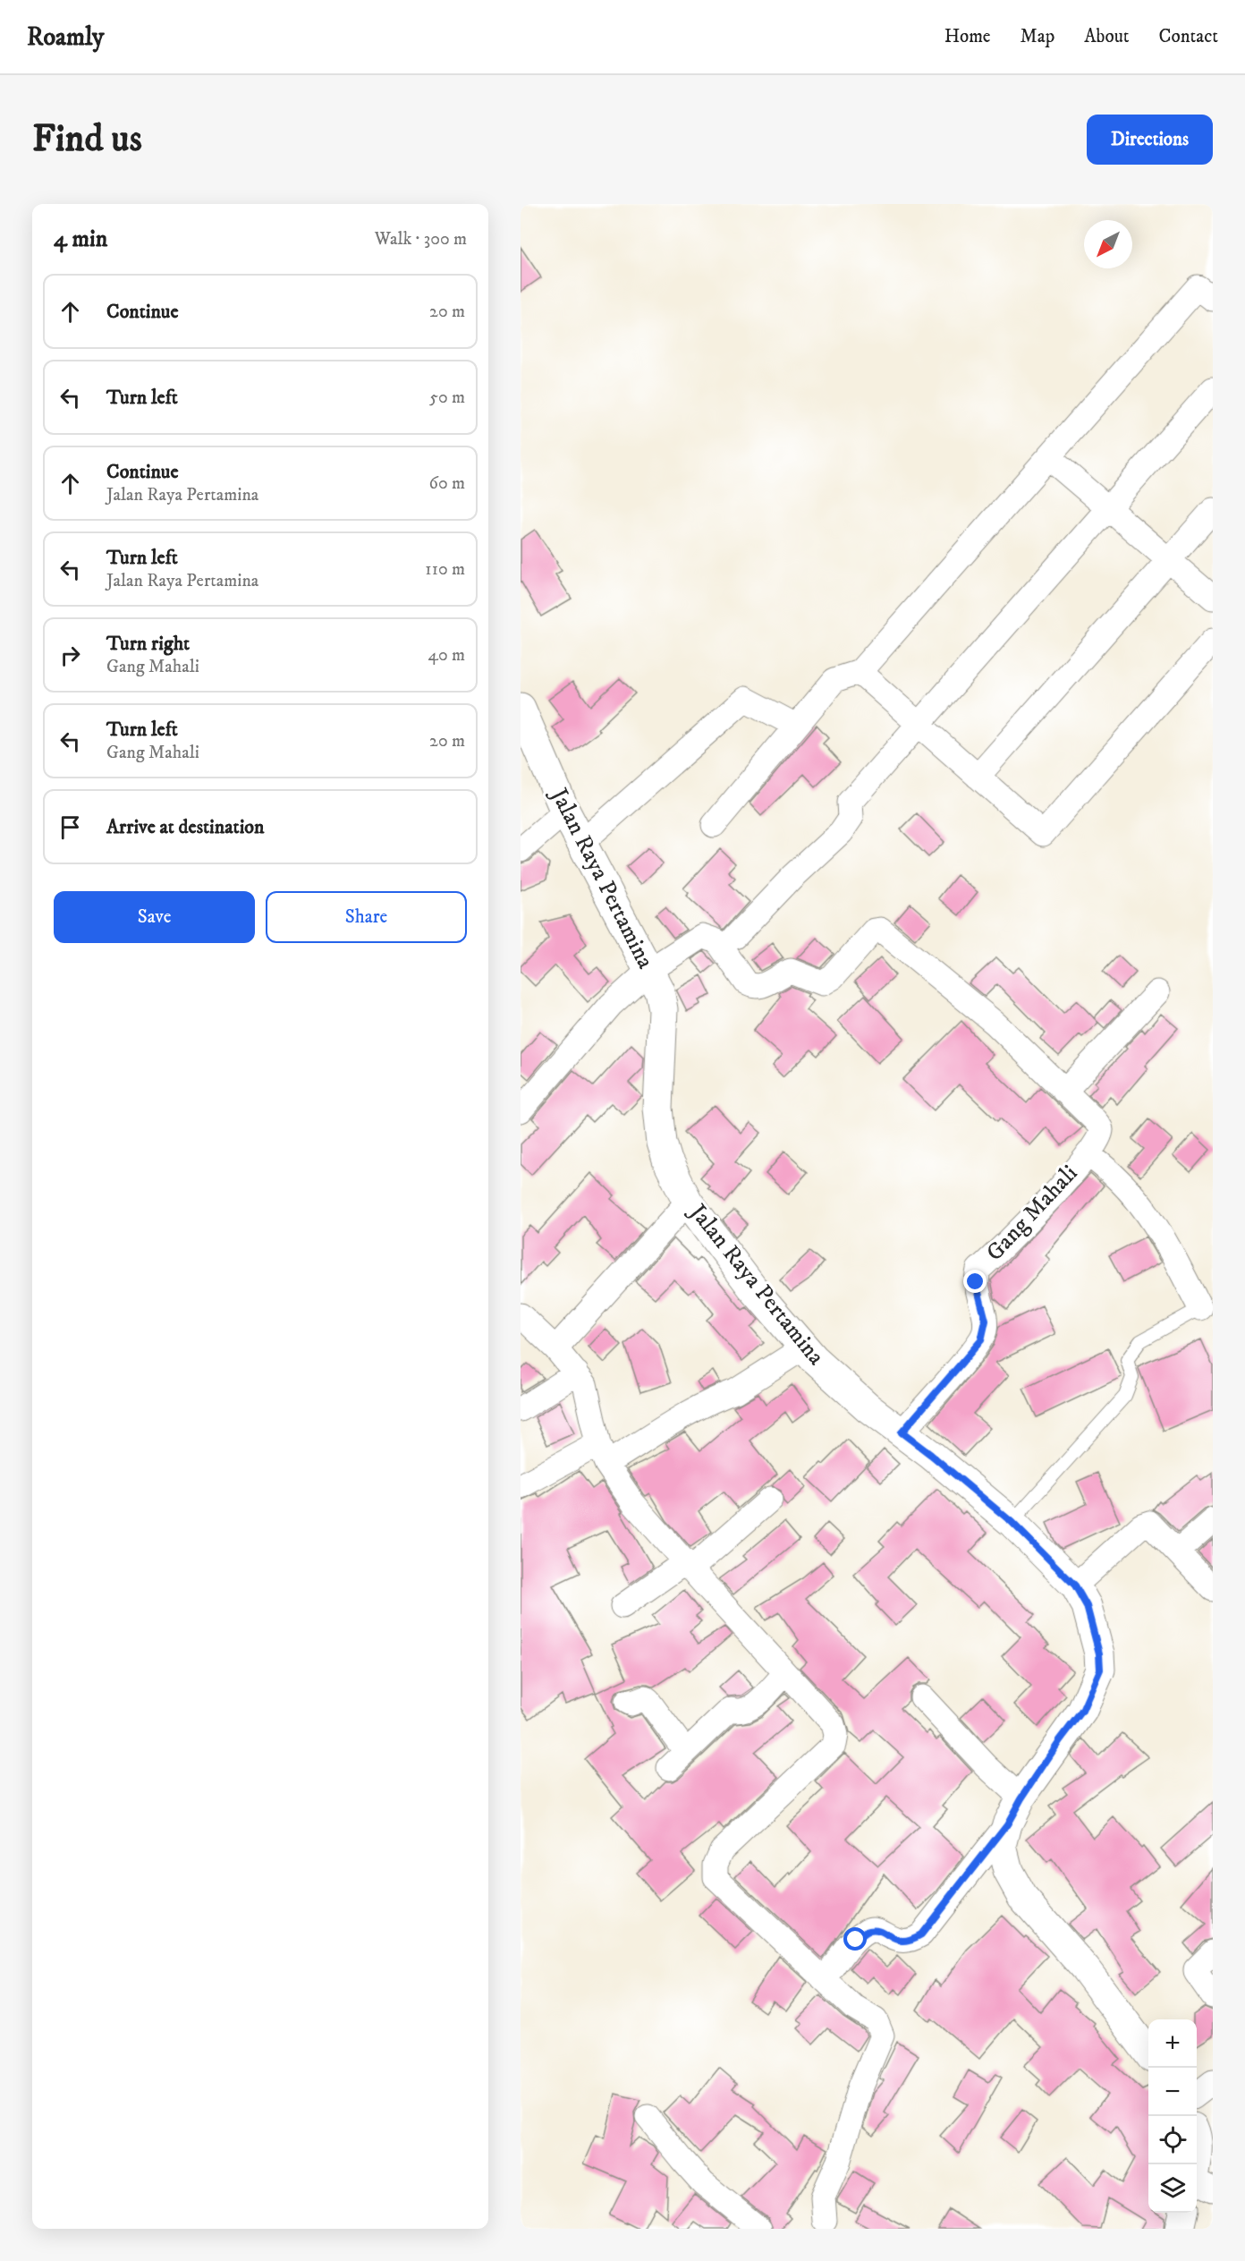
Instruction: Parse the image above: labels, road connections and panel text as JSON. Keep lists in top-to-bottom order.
{
  "streets": {
    "main road": ["Jalan Raya Pertamina"],
    "street": ["Gang Mahali"]
  },
  "crossings": [
    ["Jalan Raya Pertamina", "Gang Mahali"]
  ],
  "north": "bottom left",
  "page": {
    "header": "Roamly",
    "nav": [
      "Home",
      "Map",
      "About",
      "Contact"
    ],
    "buttons": [
      "Directions",
      ["Save", "Share"]
    ],
    "title": "Find us",
    "heading": ["4 min", "Walk · 300 m"],
    "list": [
      ["Continue", "20 m"],
      ["Turn left", "50 m"],
      ["Continue", "Jalan Raya Pertamina", "60 m"],
      ["Turn left", "Jalan Raya Pertamina", "110 m"],
      ["Turn right", "Gang Mahali", "40 m"],
      ["Turn left", "Gang Mahali", "20 m"],
      "Arrive at destination"
    ],
    "map_buttons": ["+", "−"]
  }
}
